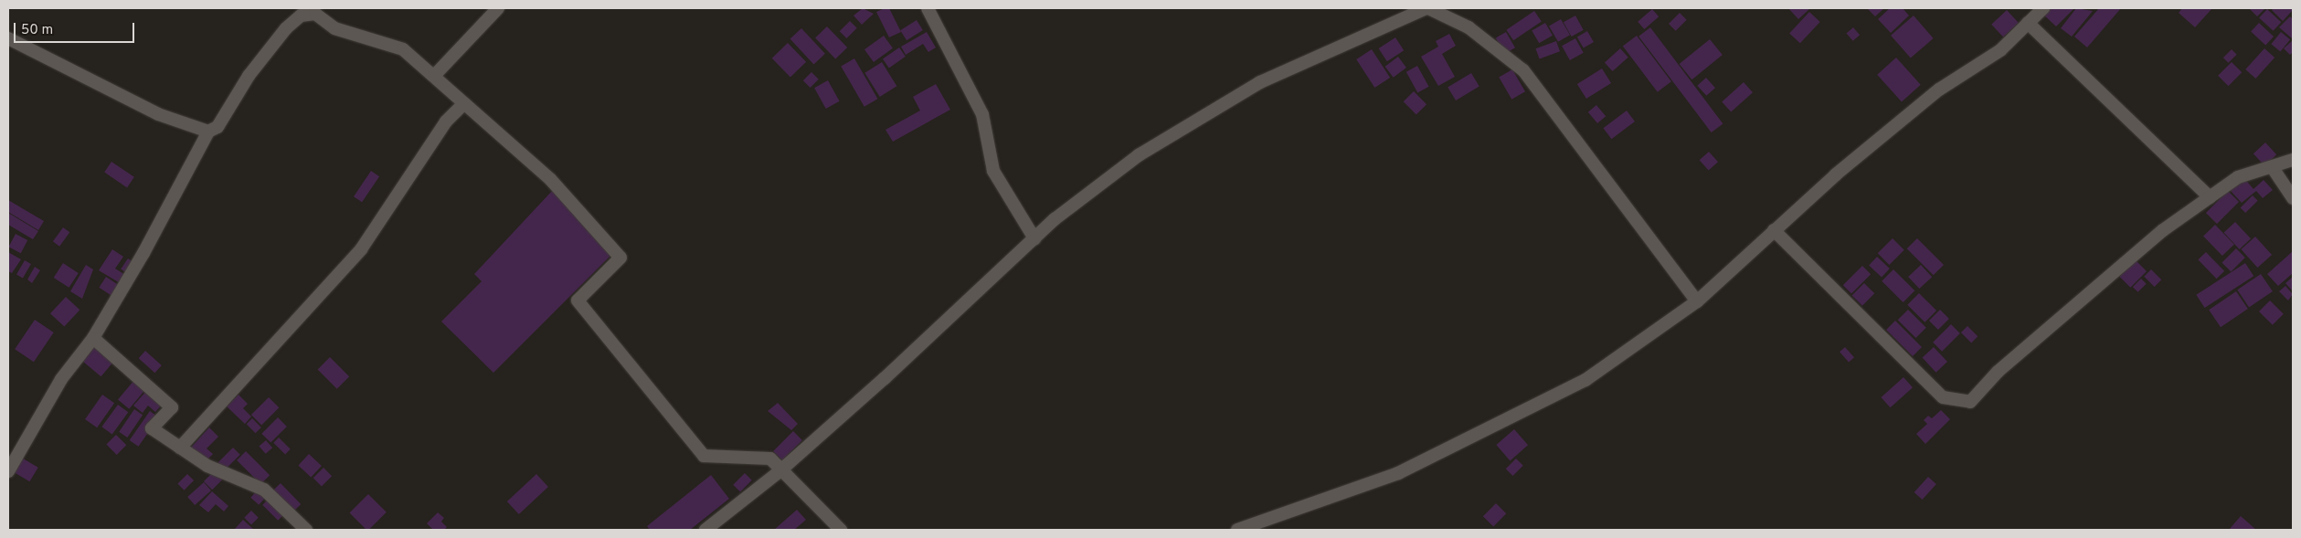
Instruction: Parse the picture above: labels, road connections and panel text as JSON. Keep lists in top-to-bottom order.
{
  "scale_bar": "50 m"
}
